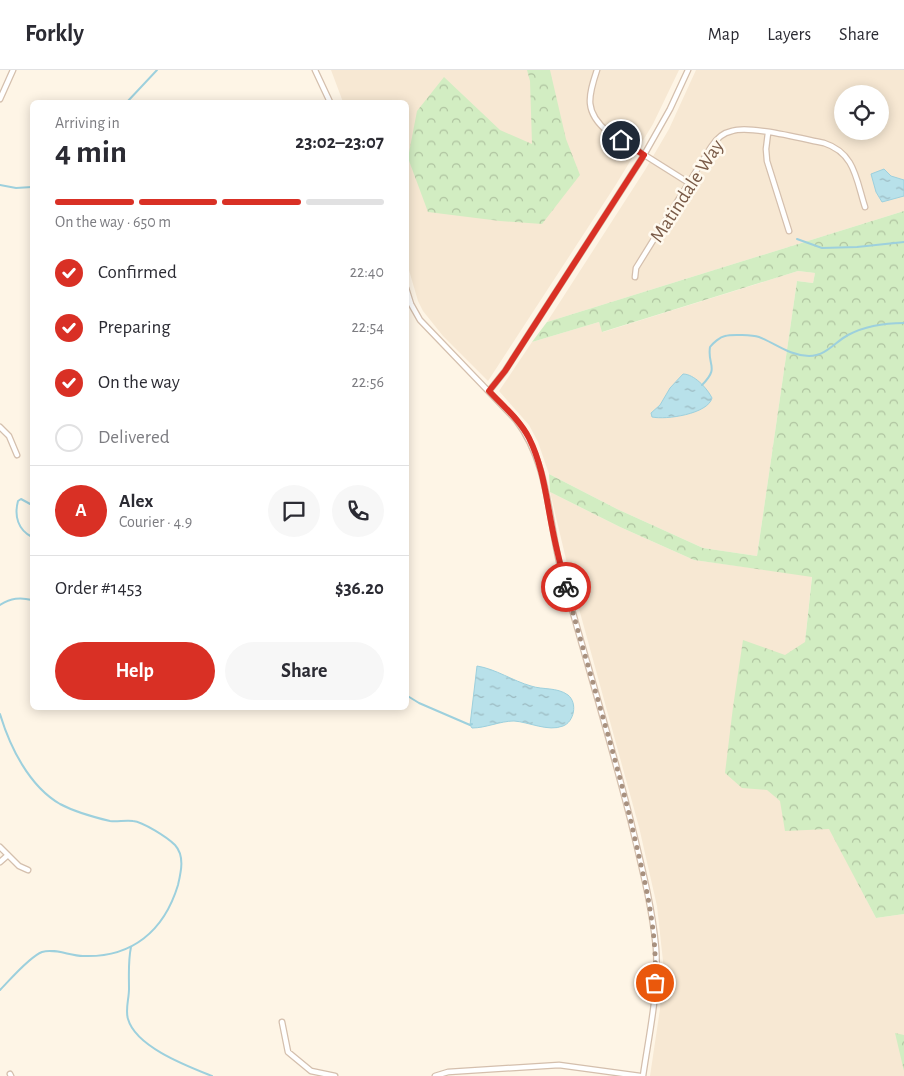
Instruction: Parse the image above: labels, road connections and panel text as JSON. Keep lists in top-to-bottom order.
{
  "streets": {
    "street": ["Matindale Way"]
  },
  "page": {
    "header": "Forkly",
    "nav": ["Map", "Layers", "Share"],
    "heading": ["4 min", "Arriving in", "23:02–23:07"],
    "panel": [
      "Alex",
      "Courier · 4.9",
      "Order #1453",
      "$36.20"
    ],
    "bar": "On the way · 650 m",
    "list": [
      ["Confirmed", "22:40"],
      ["Preparing", "22:54"],
      ["On the way", "22:56"],
      "Delivered"
    ],
    "round": "A",
    "buttons": ["Help", "Share"]
  }
}
